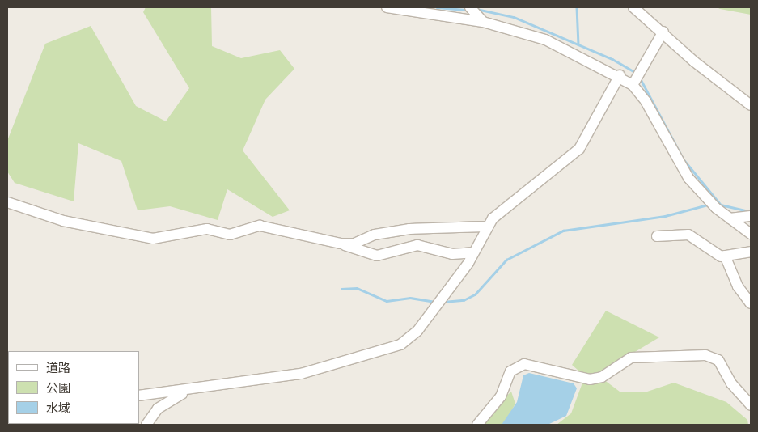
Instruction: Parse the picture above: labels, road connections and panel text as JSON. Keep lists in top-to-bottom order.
{
  "legend": ["道路", "公園", "水域"]
}
